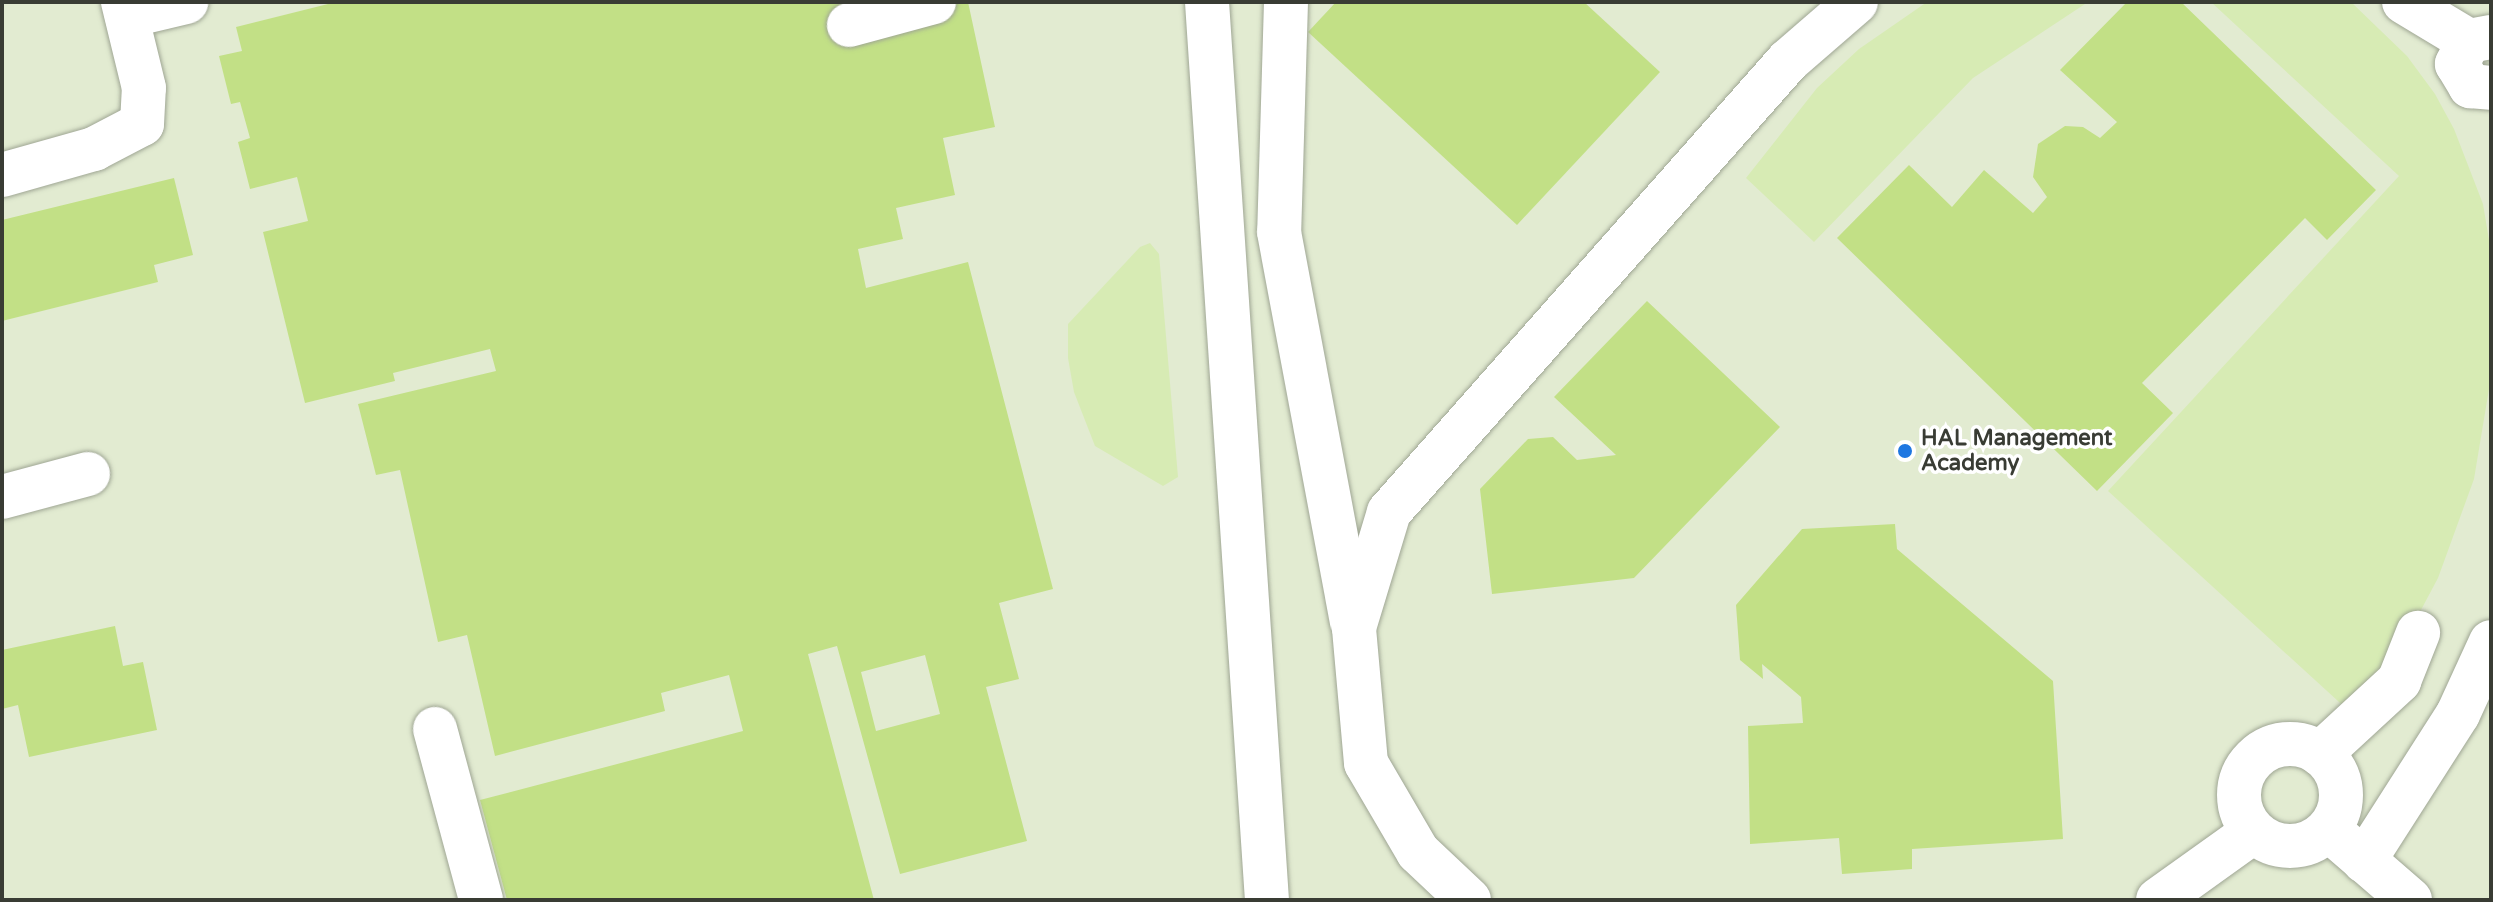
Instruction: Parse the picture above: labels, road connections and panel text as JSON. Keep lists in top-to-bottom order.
{
  "places": ["HAL Management Academy"]
}
